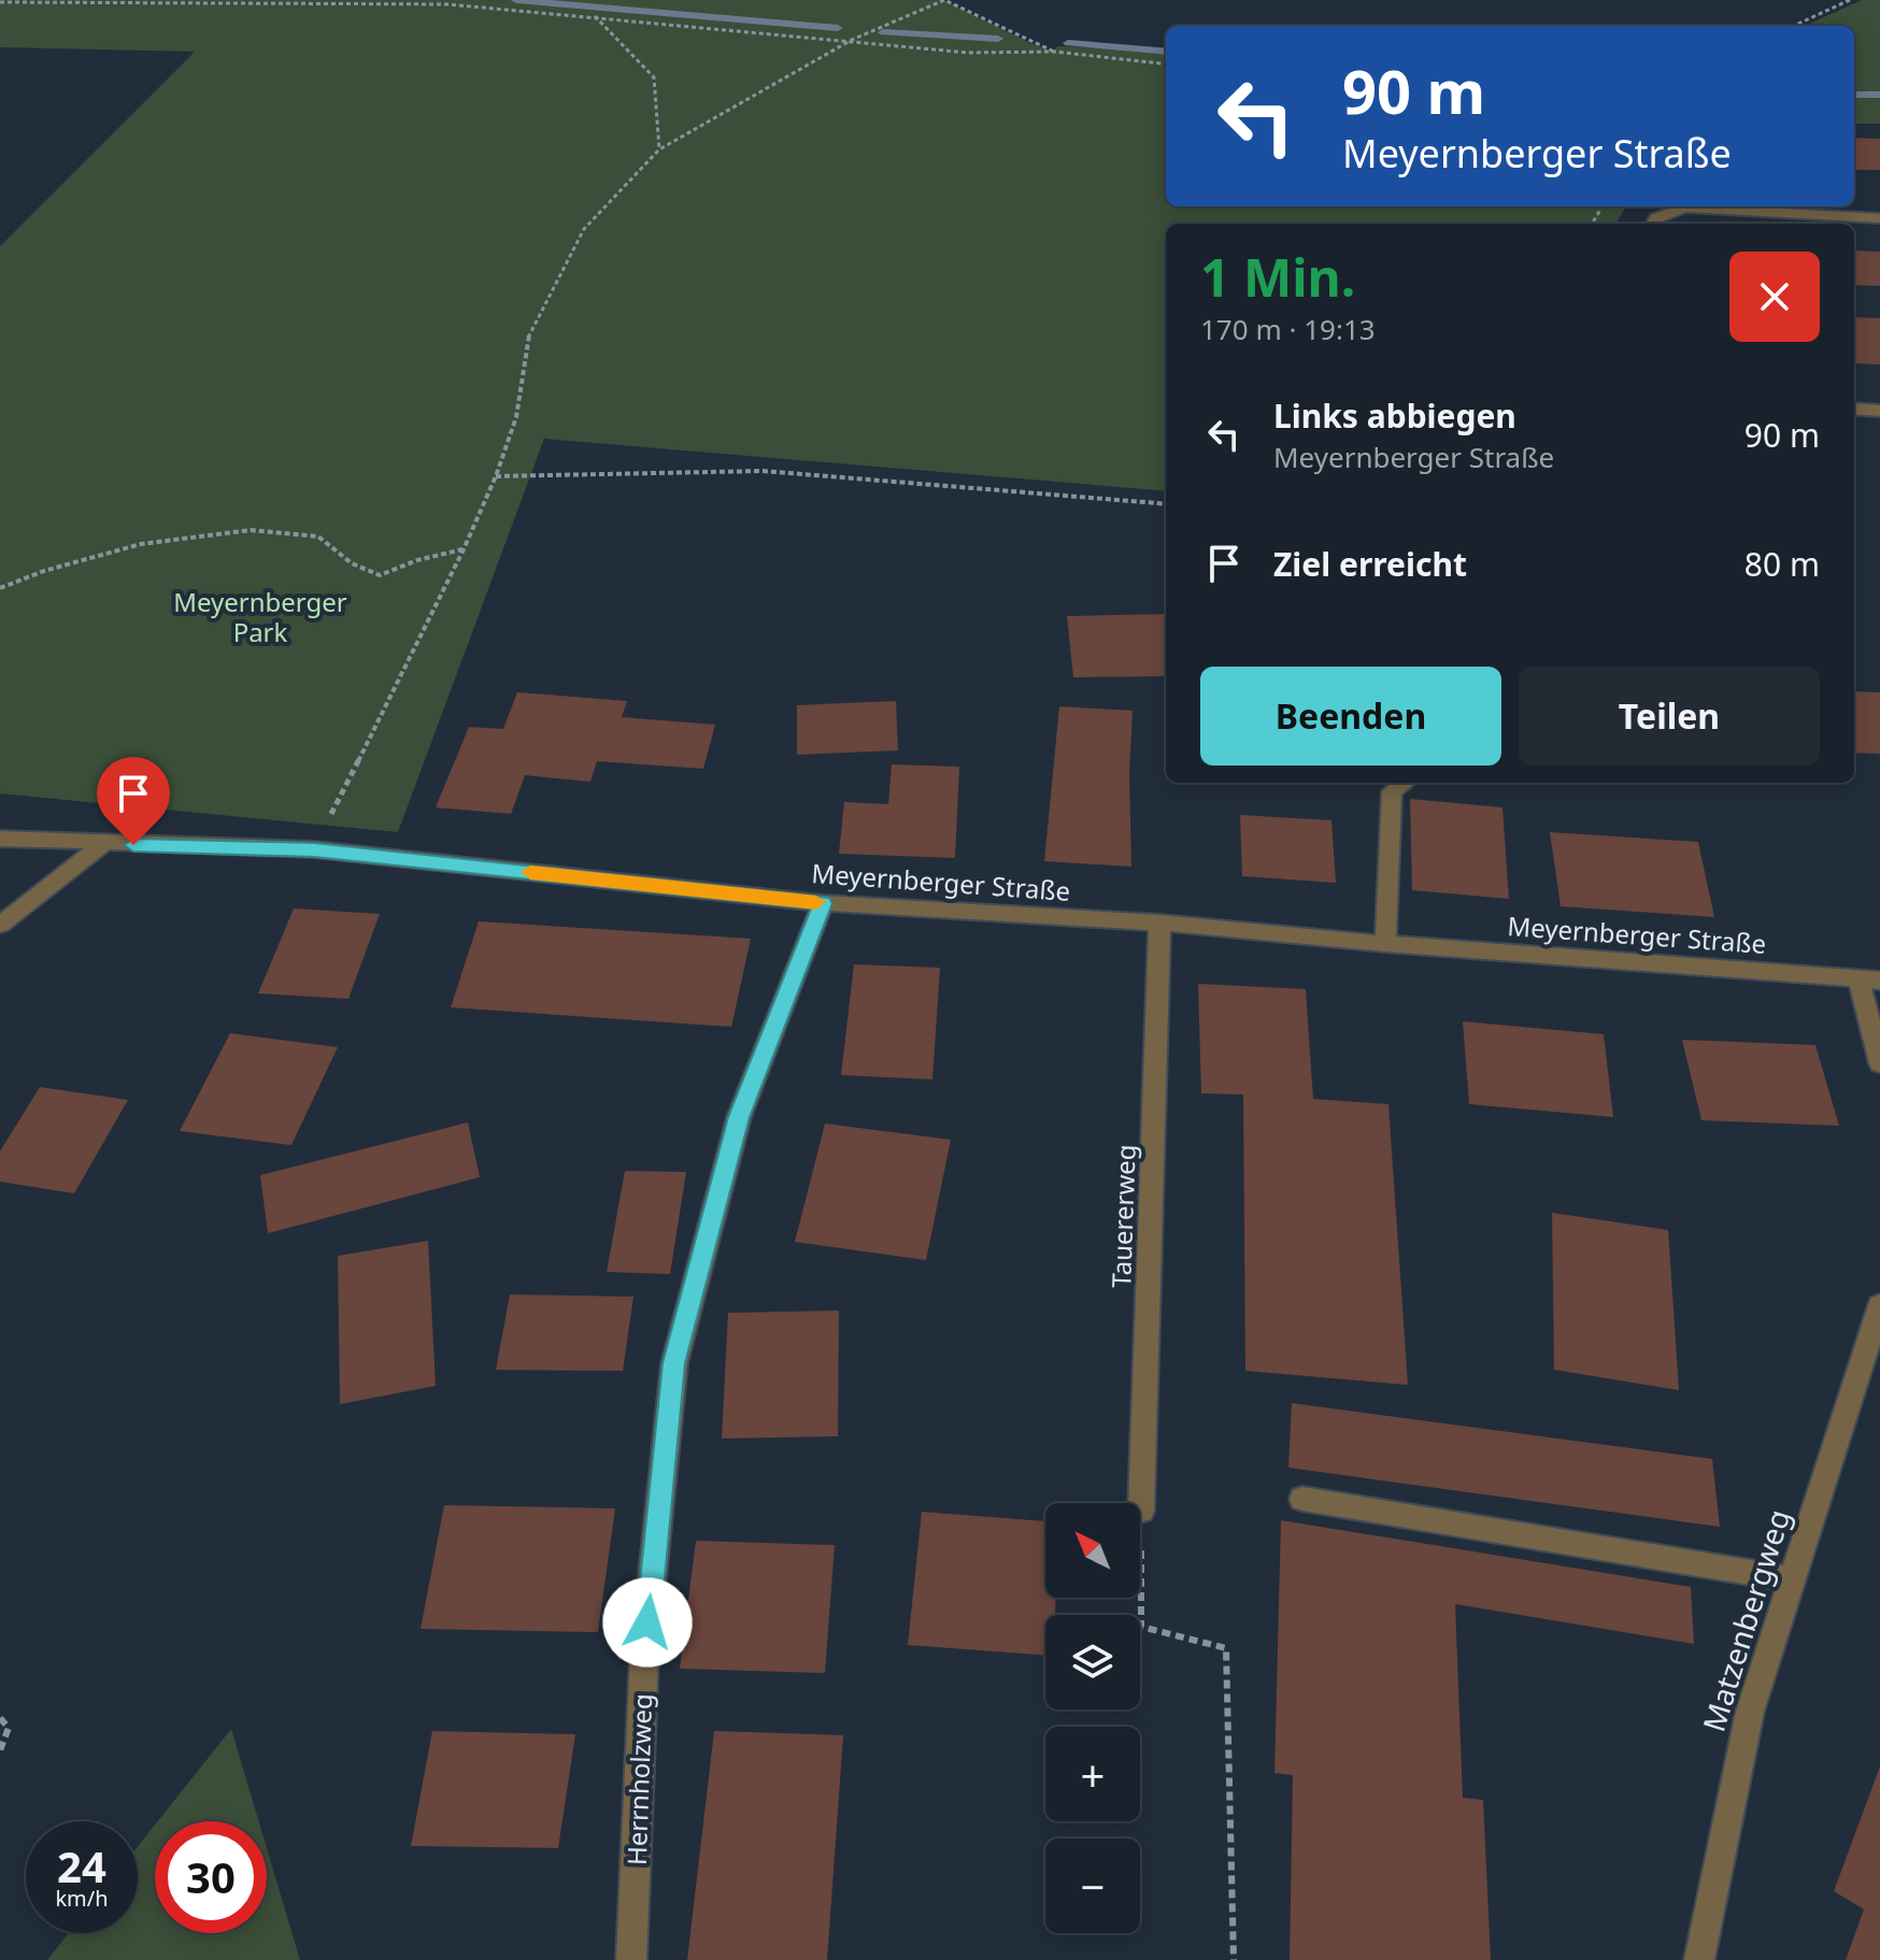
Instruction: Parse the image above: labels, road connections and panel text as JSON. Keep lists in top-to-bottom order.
{
  "streets": {
    "street": [
      "Meyernberger Straße",
      "Tauererweg",
      "Matzenbergweg",
      "Herrnholzweg"
    ]
  },
  "crossings": [
    ["Meyernberger Straße", "Tauererweg"],
    ["Meyernberger Straße", "Herrnholzweg"]
  ],
  "parks": ["Meyernberger Park"],
  "north": "top left",
  "page": {
    "turn": ["90 m", "Meyernberger Straße"],
    "heading": ["1 Min.", "170 m · 19:13"],
    "list": [
      {
        "name": "Links abbiegen",
        "note": "Meyernberger Straße",
        "value": "90 m"
      },
      {
        "name": "Ziel erreicht",
        "value": "80 m"
      }
    ],
    "buttons": ["Beenden", "Teilen"],
    "map_buttons": ["+", "−"],
    "speed": "24 km/h",
    "limit": "30"
  }
}
